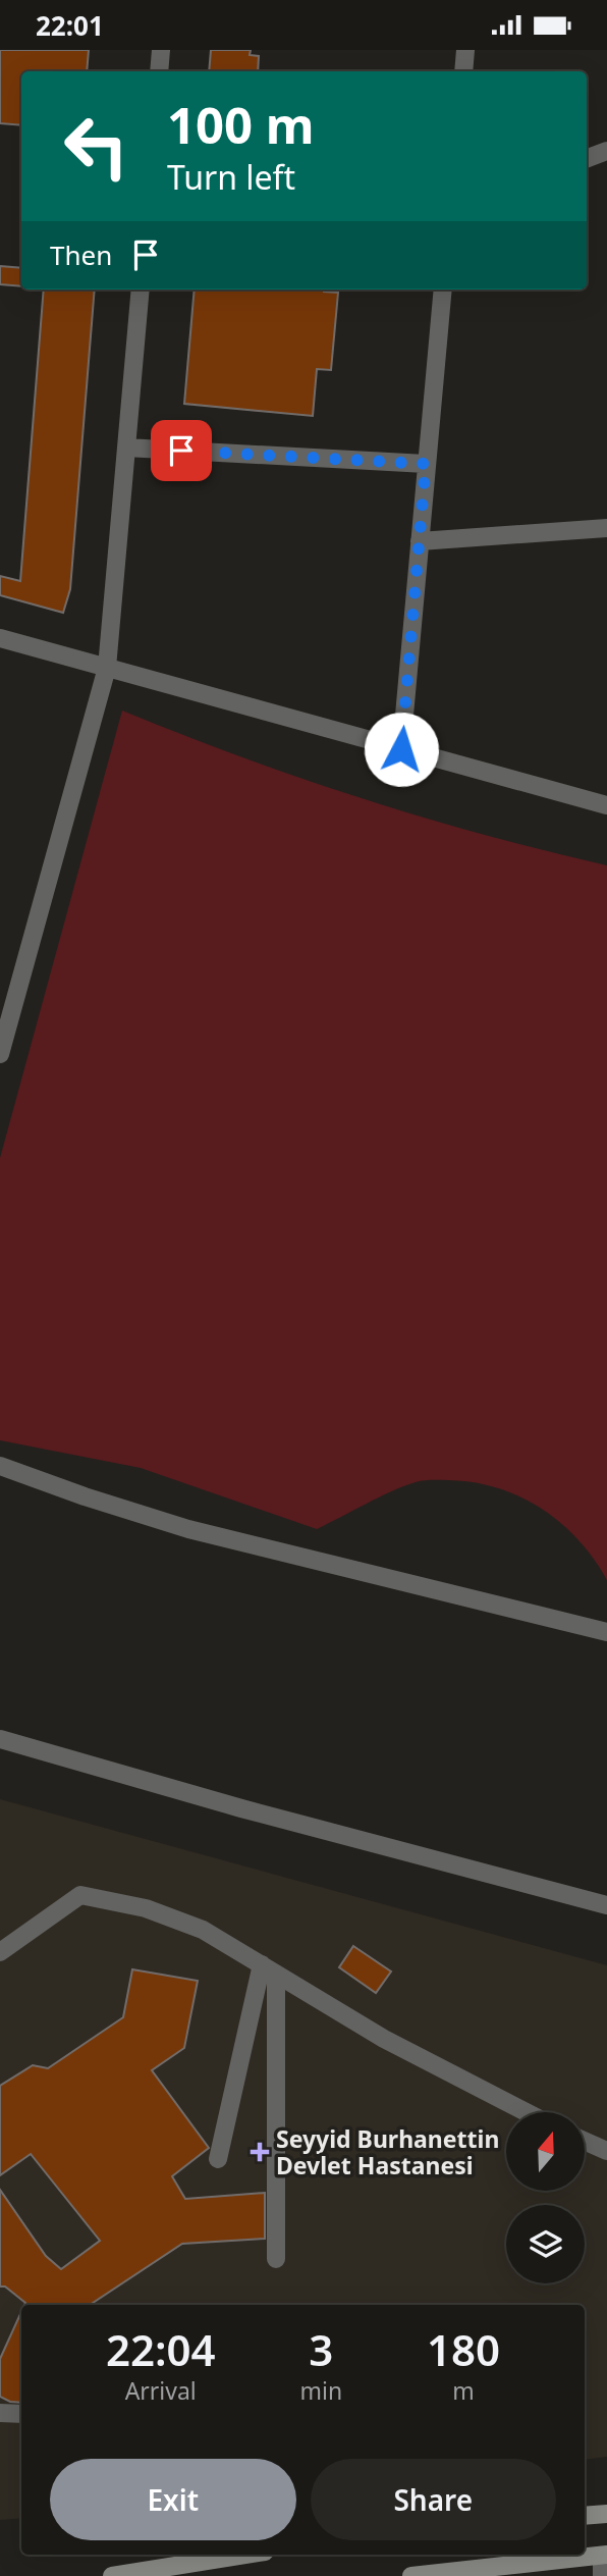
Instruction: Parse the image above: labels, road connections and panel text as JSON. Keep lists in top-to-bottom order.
{
  "places": {
    "health": ["Seyyid Burhanettin Devlet Hastanesi"]
  },
  "north": "top",
  "page": {
    "status": "22:01",
    "turn": ["100 m", "Turn left"],
    "then": "Then",
    "eta": [
      "22:04",
      "Arrival",
      "3",
      "min",
      "180",
      "m"
    ],
    "buttons": ["Exit", "Share"]
  }
}
